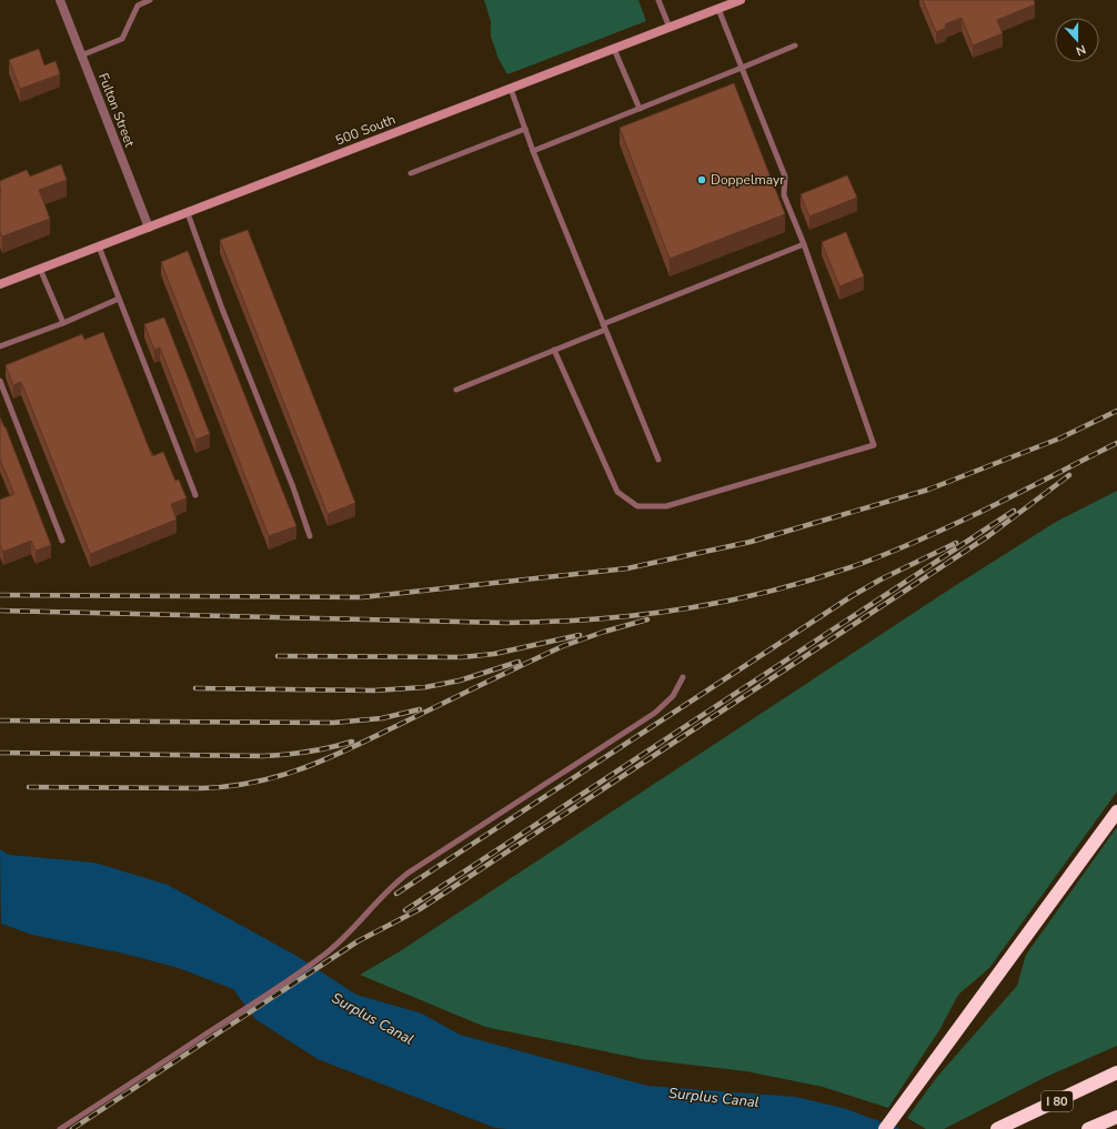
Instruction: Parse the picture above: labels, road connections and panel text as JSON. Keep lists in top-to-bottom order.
{
  "streets": {
    "highway": ["I 80"],
    "street": ["Fulton Street", "500 South"]
  },
  "crossings": [
    ["Fulton Street", "500 South"]
  ],
  "water": ["Surplus Canal"],
  "places": ["Doppelmayr"],
  "north": "bottom"
}
